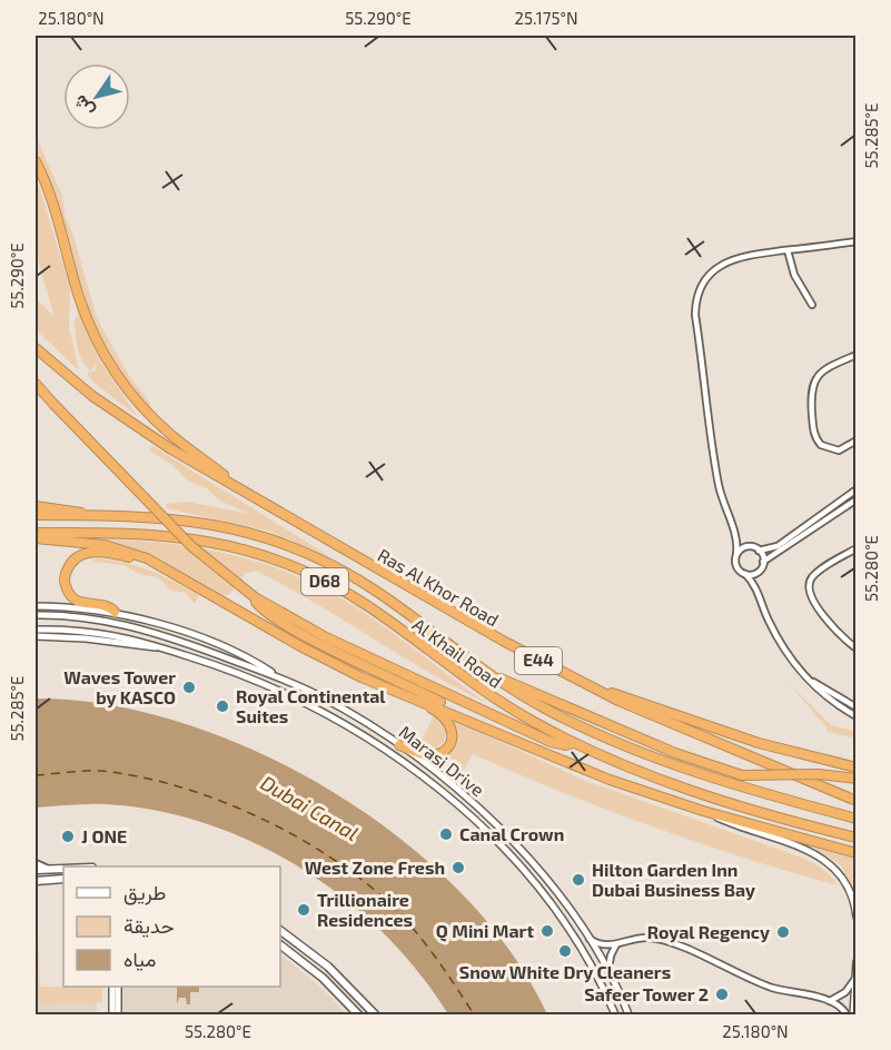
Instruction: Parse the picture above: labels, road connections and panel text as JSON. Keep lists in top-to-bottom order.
{
  "streets": {
    "highway": [
      "D68",
      "Ras Al Khor Road",
      "Al Khail Road",
      "E44"
    ],
    "street": ["Marasi Drive"]
  },
  "water": ["Dubai Canal"],
  "places": [
    "Waves Tower by KASCO",
    "Royal Continental Suites",
    "Canal Crown",
    "J ONE",
    "West Zone Fresh",
    "Hilton Garden Inn Dubai Business Bay",
    "Trillionaire Residences",
    "Q Mini Mart",
    "Royal Regency",
    "Snow White Dry Cleaners",
    "Safeer Tower 2"
  ],
  "legend": ["طريق", "حديقة", "مياه"],
  "north": "bottom left",
  "coordinates": [
    "25.180°N",
    "55.290°E",
    "25.175°N",
    "55.285°E",
    "55.280°E"
  ]
}
